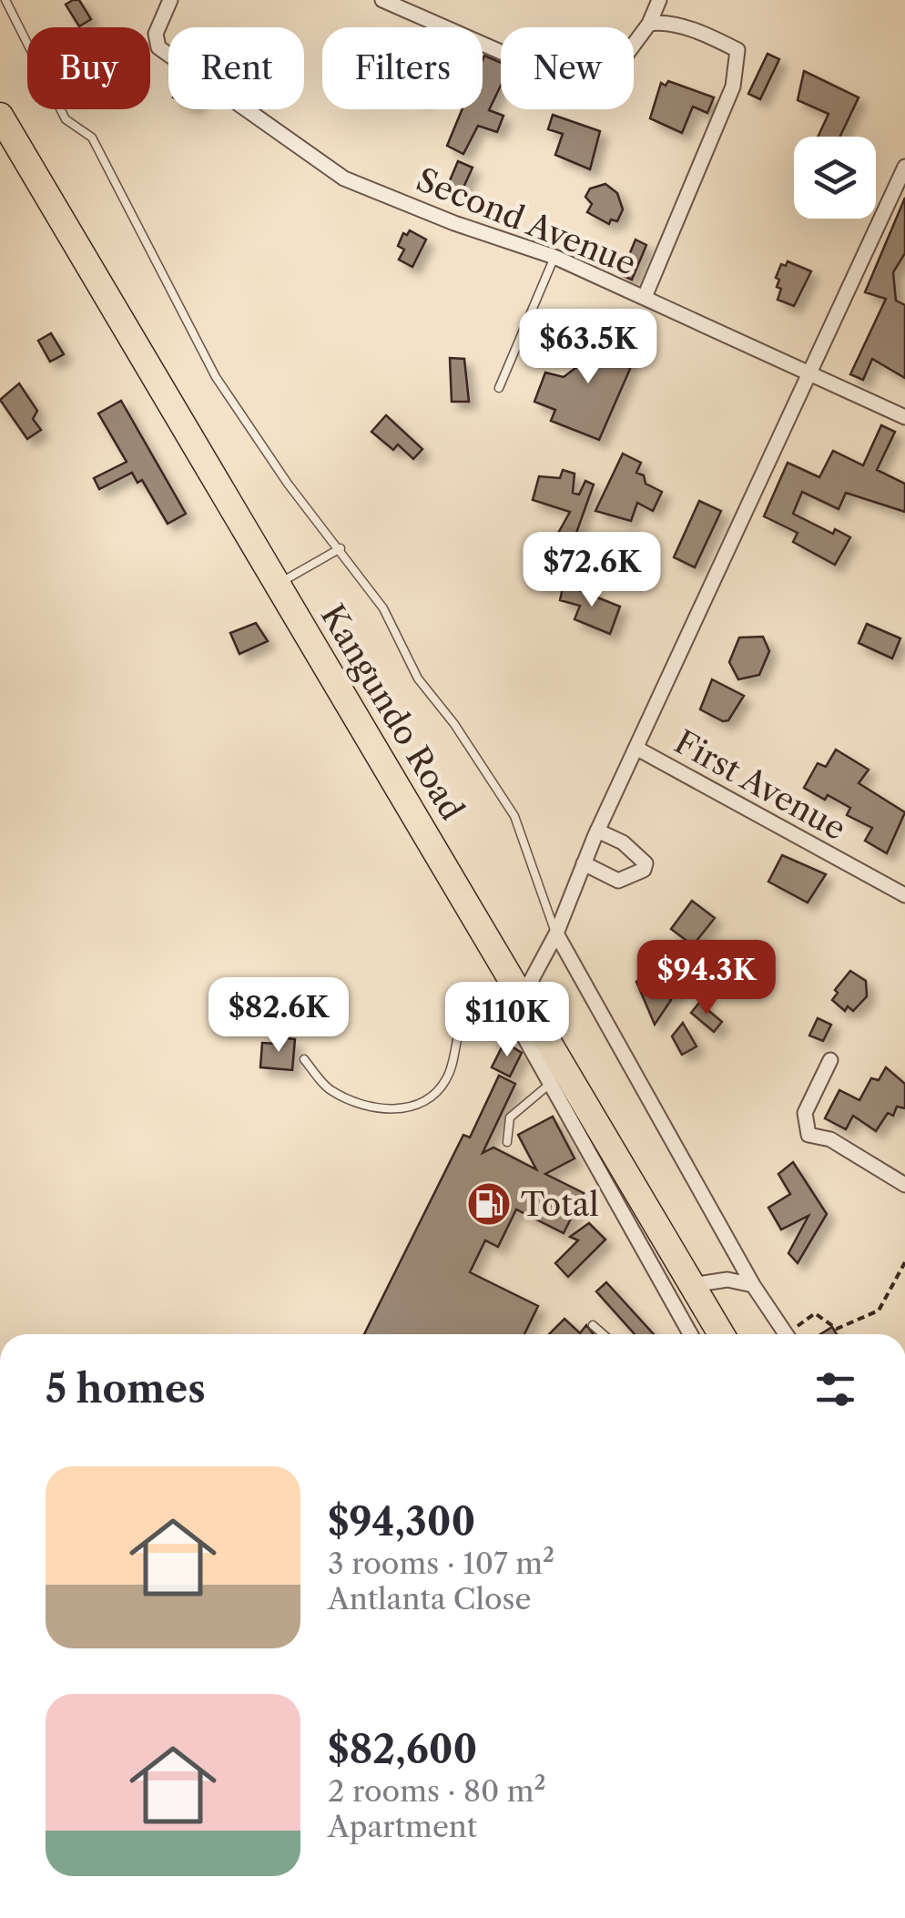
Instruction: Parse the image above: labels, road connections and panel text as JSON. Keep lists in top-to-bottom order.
{
  "streets": {
    "highway": ["Kangundo Road"],
    "street": ["Second Avenue", "First Avenue"]
  },
  "places": {
    "fuel station": ["Total"]
  },
  "page": {
    "chip": [
      "Buy",
      "Rent",
      "Filters",
      "New"
    ],
    "price": [
      "$63.5K",
      "$72.6K",
      "$94.3K",
      "$82.6K",
      "$110K"
    ],
    "heading": "5 homes",
    "list": [
      {
        "name": "$94,300",
        "note": "3 rooms · 107 m² · Antlanta Close"
      },
      {
        "name": "$82,600",
        "note": "2 rooms · 80 m² · Apartment"
      }
    ]
  }
}
